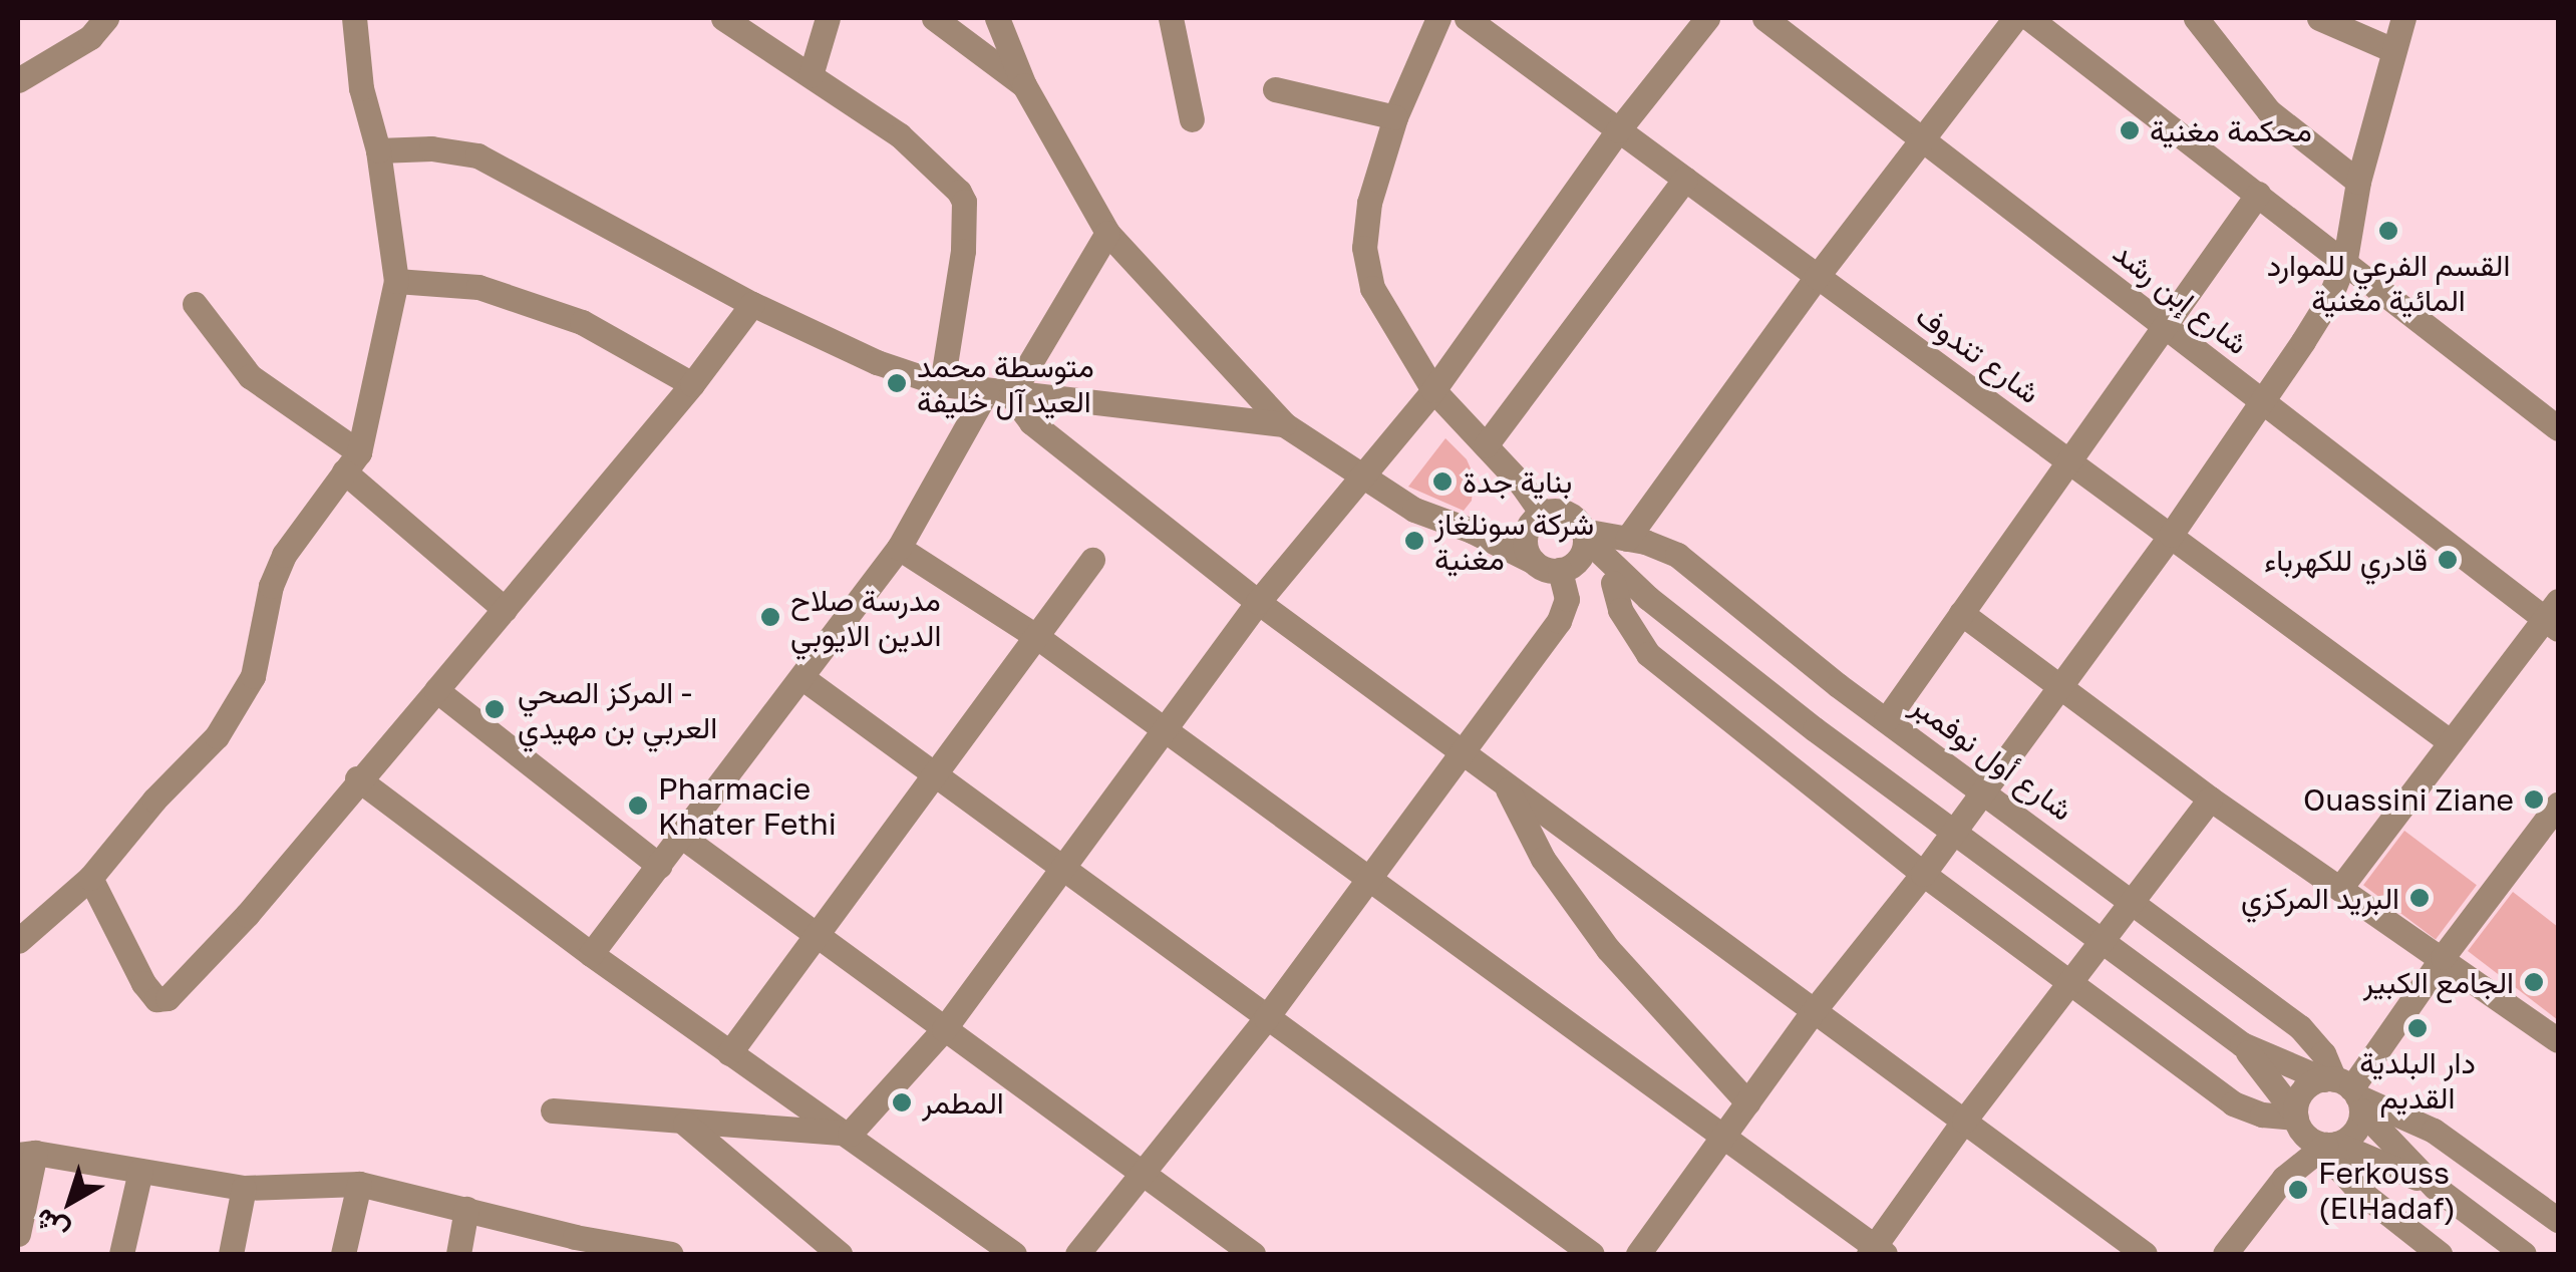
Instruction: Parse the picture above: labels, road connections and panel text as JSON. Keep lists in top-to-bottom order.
{
  "streets": {
    "street": ["شارع إبن رشد", "شارع تندوف", "شارع أول نوفمبر"]
  },
  "places": [
    "محكمة مغنية",
    "القسم الفرعي للموارد المائية مغنية",
    "متوسطة محمد العيد آل خليفة",
    "بناية جدة",
    "شركة سونلغاز مغنية",
    "قادري للكهرباء",
    "مدرسة صلاح الدين الايوبي",
    "المركز الصحي - العربي بن مهيدي",
    "Ouassini Ziane",
    "Pharmacie Khater Fethi",
    "البريد المركزي",
    "الجامع الكبير",
    "دار البلدية القديم",
    "المطمر",
    "Ferkouss (ElHadaf)"
  ],
  "north": "bottom left"
}
